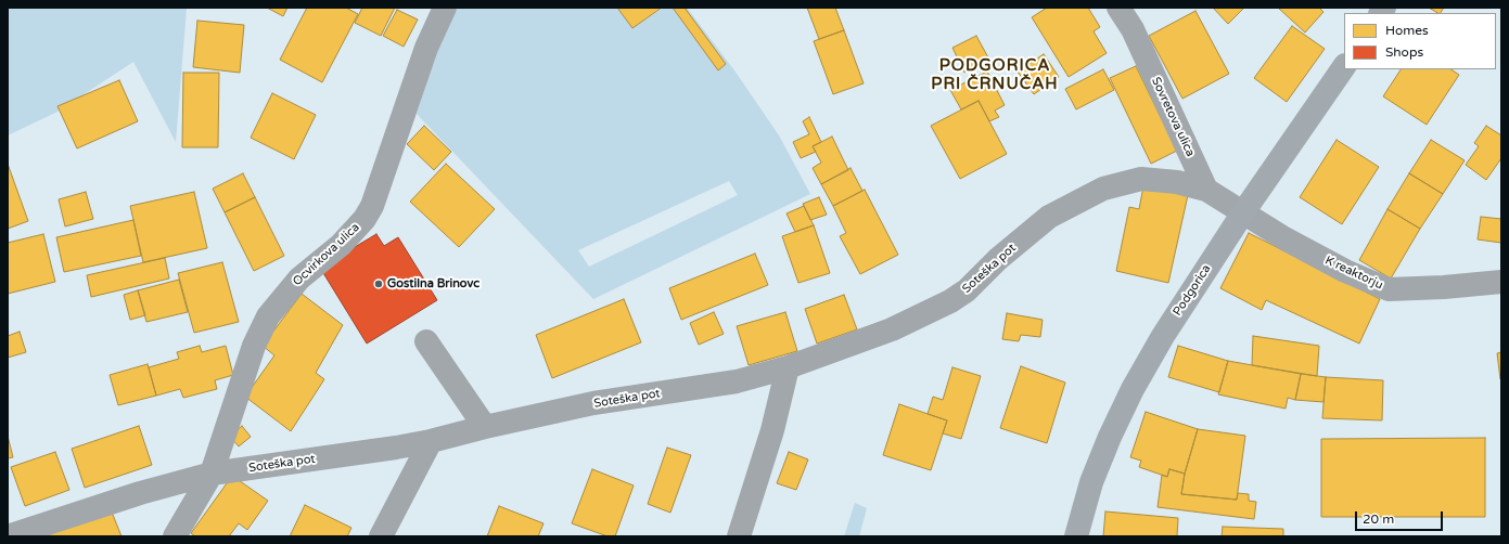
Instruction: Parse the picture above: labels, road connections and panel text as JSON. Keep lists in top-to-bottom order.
{
  "streets": {
    "main road": ["Podgorica"],
    "street": [
      "Sovretova ulica",
      "Ocvirkova ulica",
      "Soteška pot",
      "K reaktorju"
    ]
  },
  "crossings": [
    ["Sovretova ulica", "Soteška pot"],
    ["Ocvirkova ulica", "Soteška pot"],
    ["K reaktorju", "Podgorica"]
  ],
  "districts": ["PODGORICA PRI ČRNUČAH"],
  "places": ["Gostilna Brinovc"],
  "legend": ["Homes", "Shops"],
  "scale_bar": "20 m"
}
